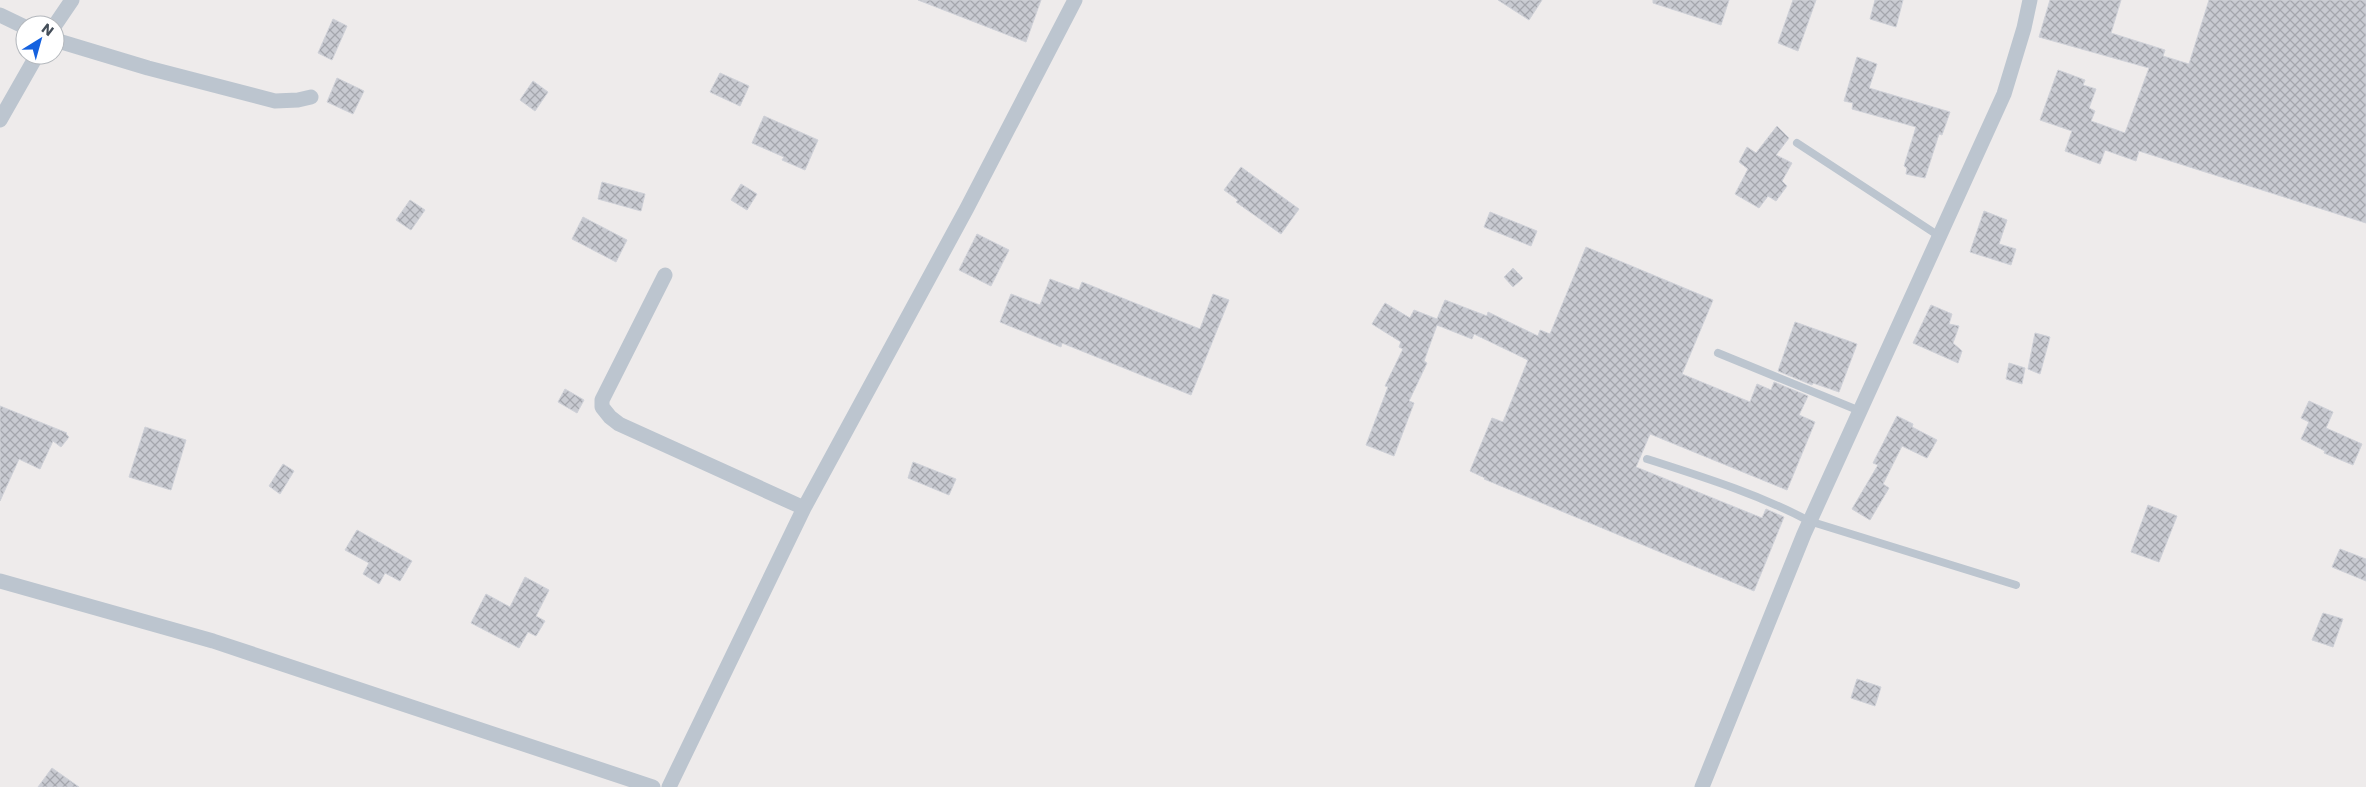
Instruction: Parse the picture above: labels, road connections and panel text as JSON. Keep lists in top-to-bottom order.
{
  "north": "top right"
}
